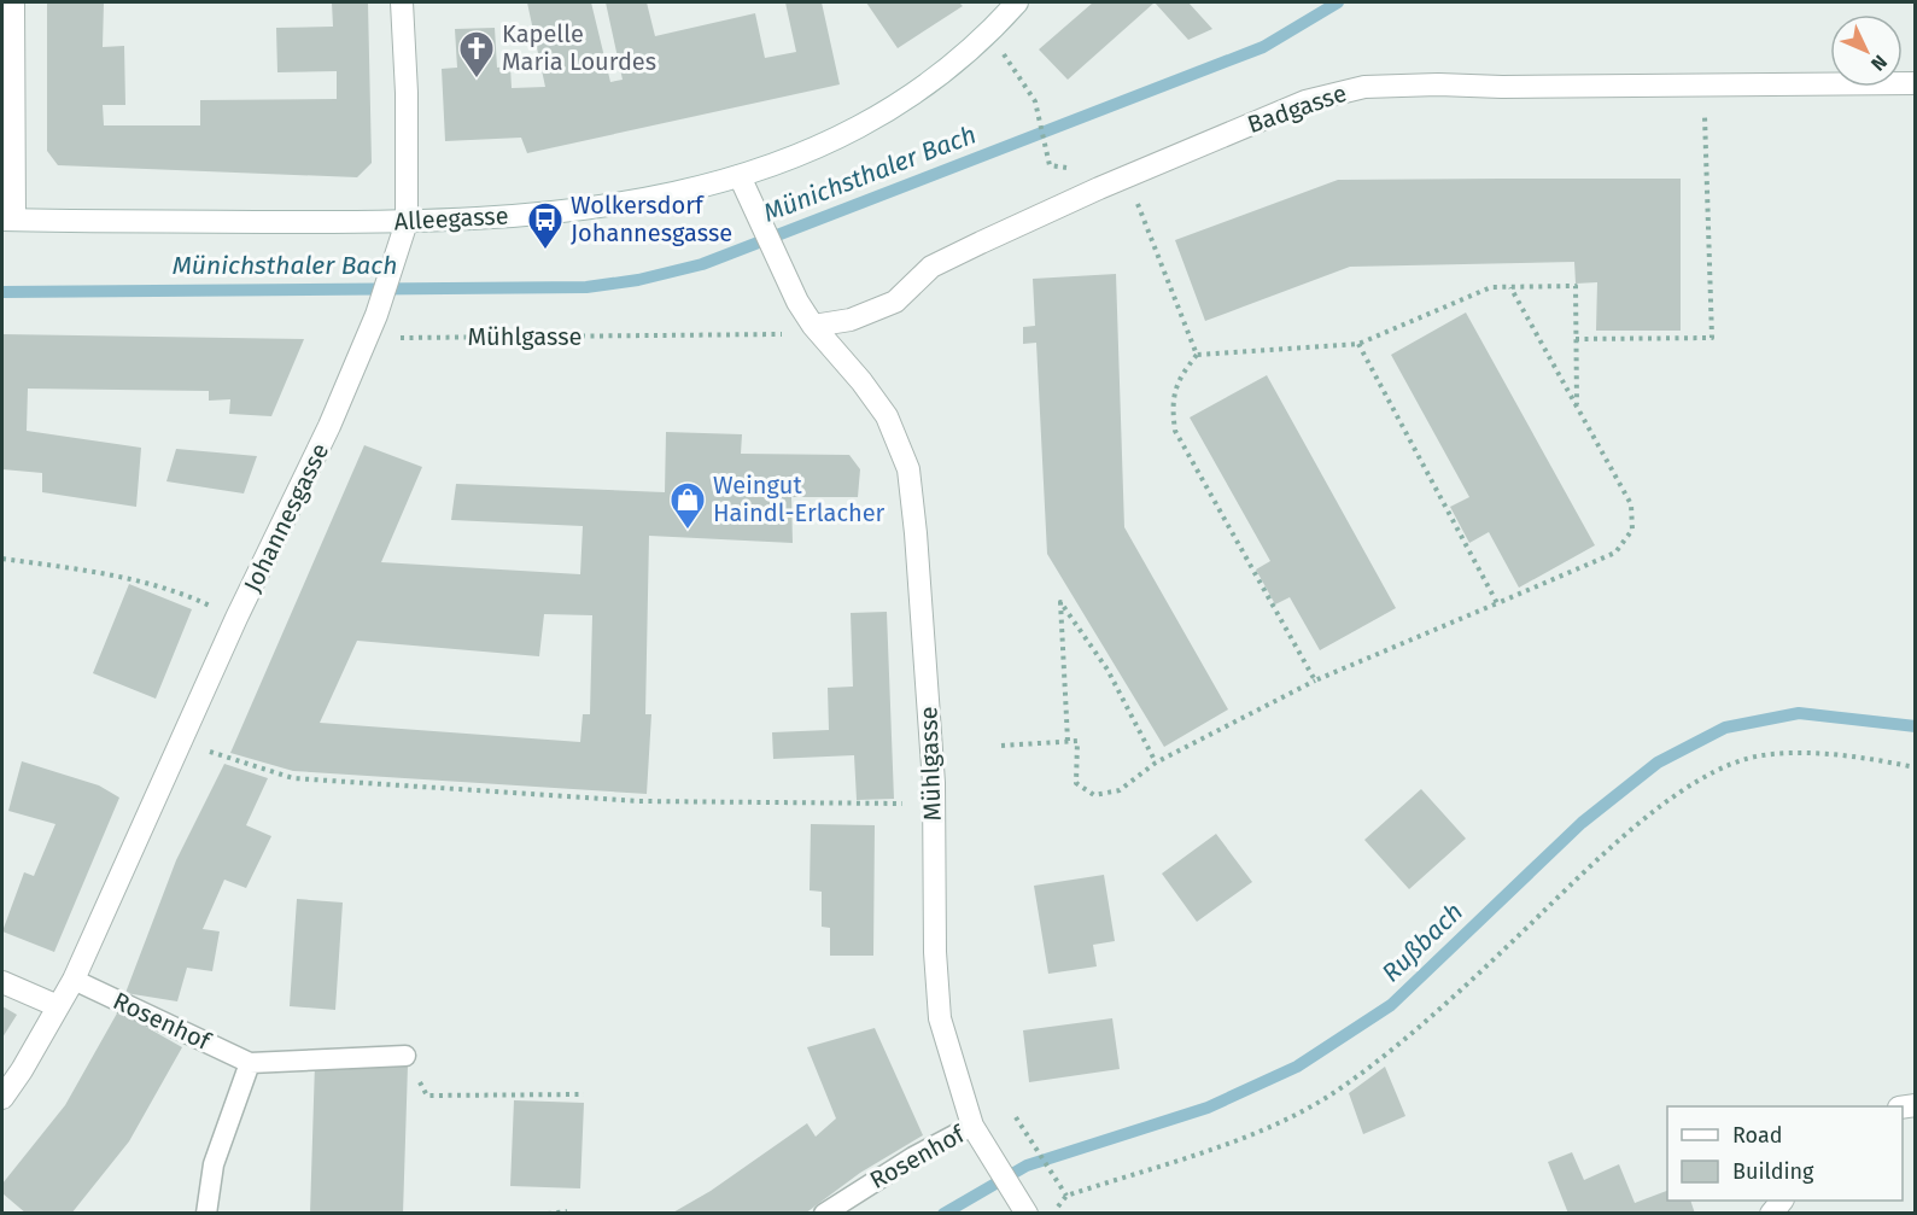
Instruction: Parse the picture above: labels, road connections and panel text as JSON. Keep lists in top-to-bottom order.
{
  "streets": {
    "street": [
      "Badgasse",
      "Alleegasse",
      "Mühlgasse",
      "Johannesgasse"
    ],
    "lane": ["Rosenhof"]
  },
  "crossings": [
    ["Badgasse", "Mühlgasse"],
    ["Alleegasse", "Mühlgasse"],
    ["Alleegasse", "Johannesgasse"],
    ["Mühlgasse", "Johannesgasse"],
    ["Mühlgasse", "Rosenhof"],
    ["Johannesgasse", "Rosenhof"]
  ],
  "water": ["Münichsthaler Bach", "Rußbach"],
  "places": {
    "church": ["Kapelle Maria Lourdes"],
    "bus stop": ["Wolkersdorf Johannesgasse"],
    "shop": ["Weingut Haindl-Erlacher"]
  },
  "legend": ["Road", "Building"],
  "north": "bottom right"
}
